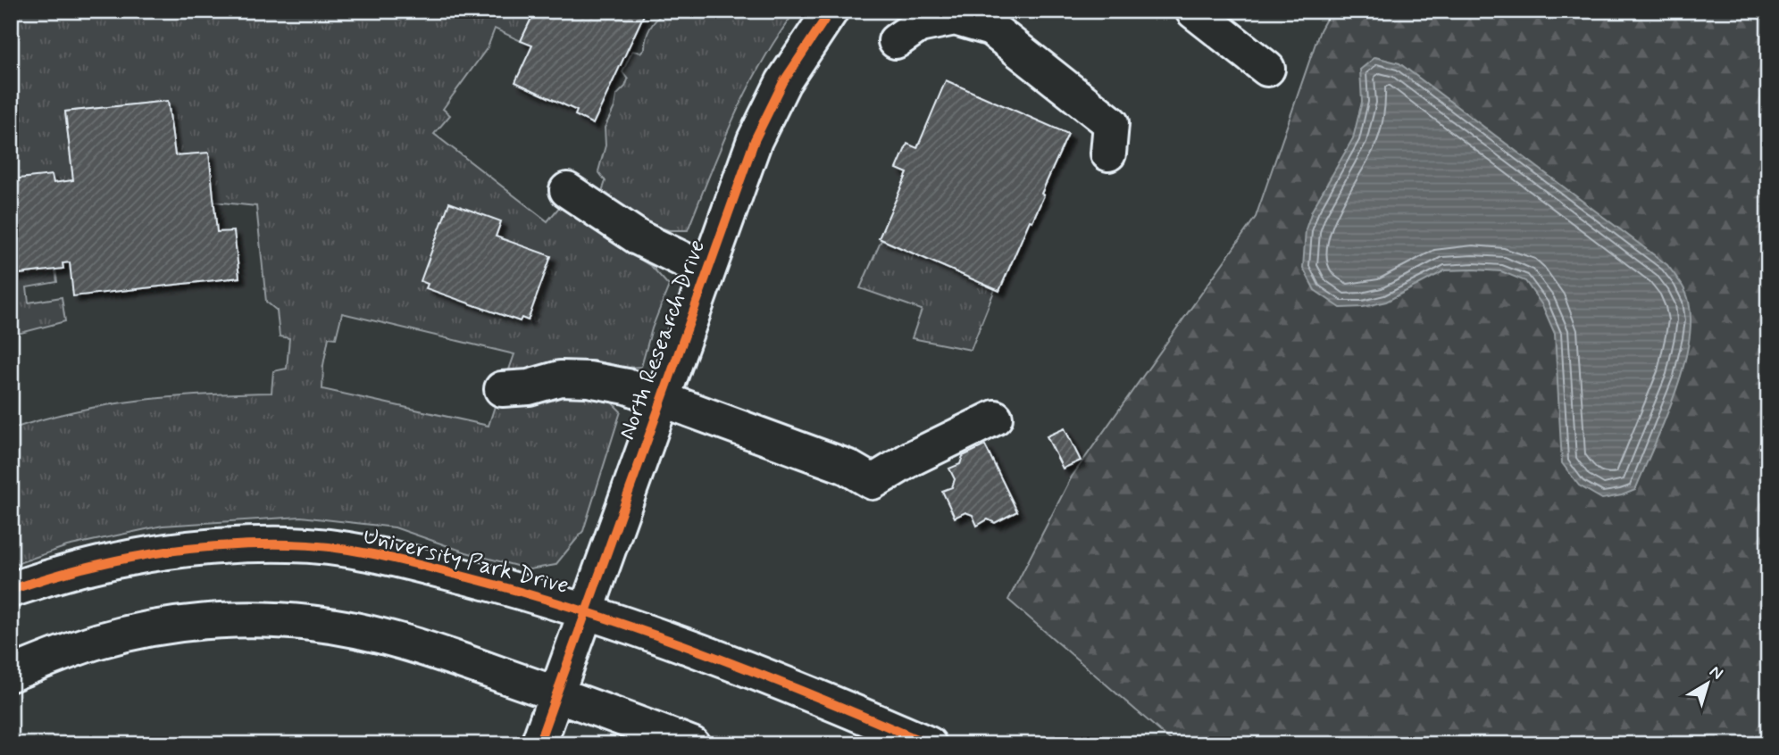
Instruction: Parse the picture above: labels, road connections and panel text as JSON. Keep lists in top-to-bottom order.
{
  "streets": {
    "street": ["North Research Drive", "University Park Drive"]
  },
  "crossings": [
    ["North Research Drive", "University Park Drive"]
  ],
  "north": "top right"
}
